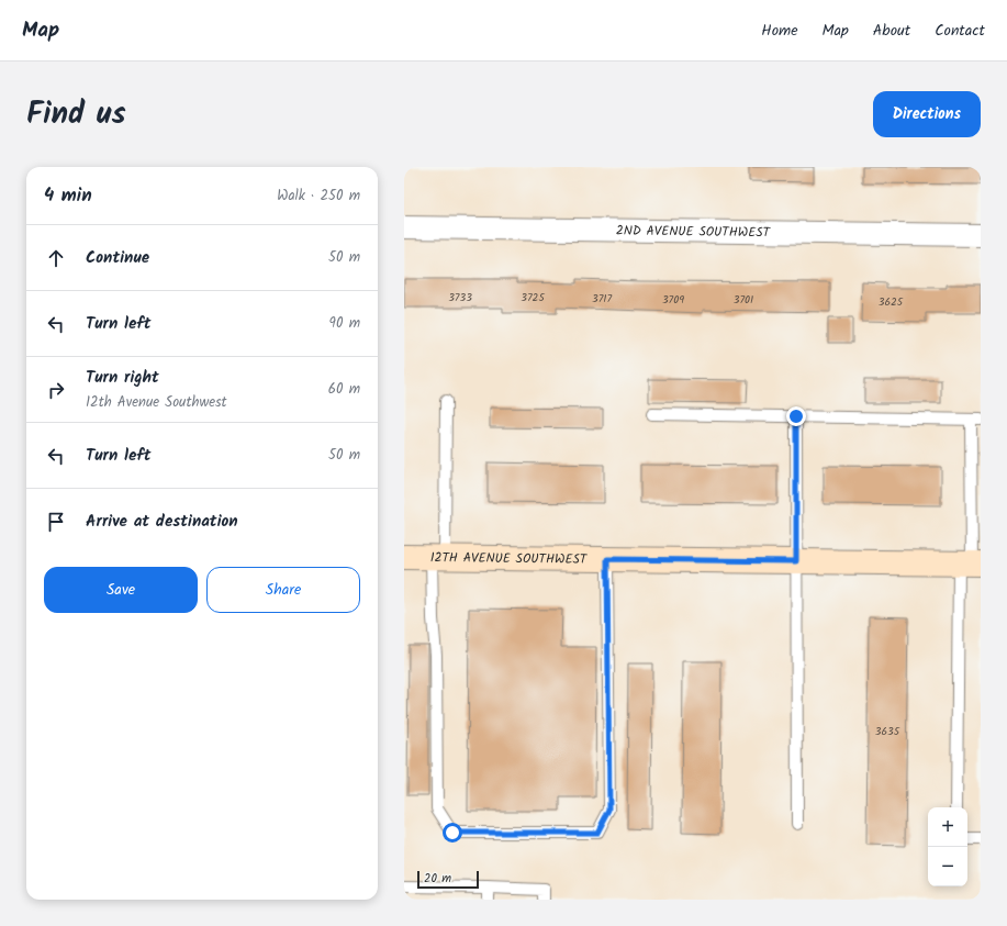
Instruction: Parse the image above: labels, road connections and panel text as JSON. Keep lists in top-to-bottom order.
{
  "streets": {
    "street": ["2ND AVENUE SOUTHWEST", "12TH AVENUE SOUTHWEST"]
  },
  "house_numbers": [
    "3733",
    "3725",
    "3717",
    "3709",
    "3701",
    "3625",
    "3635"
  ],
  "scale_bar": "20 m",
  "page": {
    "header": "Map",
    "nav": [
      "Home",
      "Map",
      "About",
      "Contact"
    ],
    "title": "Find us",
    "buttons": [
      "Directions",
      ["Save", "Share"]
    ],
    "heading": ["4 min", "Walk · 250 m"],
    "list": [
      ["Continue", "50 m"],
      ["Turn left", "90 m"],
      ["Turn right", "12th Avenue Southwest", "60 m"],
      ["Turn left", "50 m"],
      "Arrive at destination"
    ],
    "map_buttons": ["+", "−"],
    "scale": "20 m"
  }
}
